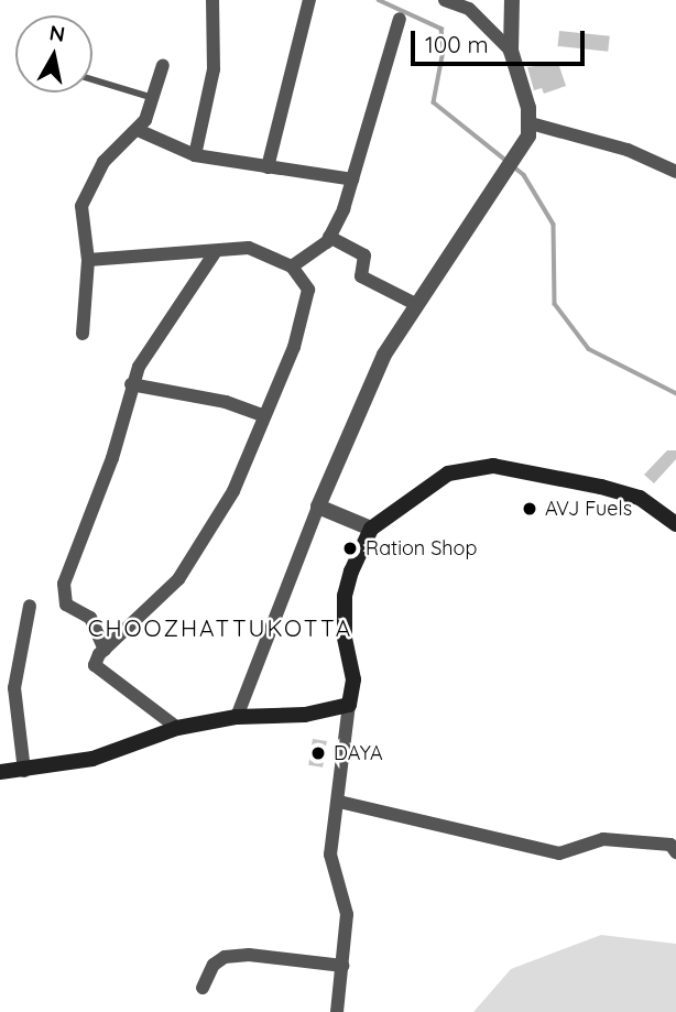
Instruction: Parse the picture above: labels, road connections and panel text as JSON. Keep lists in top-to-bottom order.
{
  "districts": ["CHOOZHATTUKOTTA"],
  "places": ["AVJ Fuels", "Ration Shop", "DAYA"],
  "scale_bar": "100 m",
  "north": "top"
}
